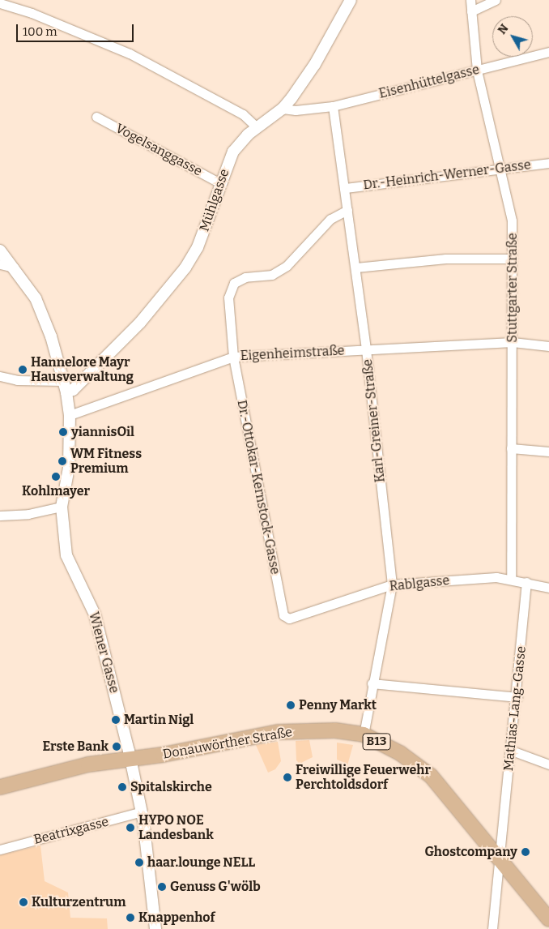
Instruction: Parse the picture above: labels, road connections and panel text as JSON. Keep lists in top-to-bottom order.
{
  "streets": {
    "main road": ["B13", "Donauwörther Straße"],
    "street": [
      "Eisenhüttelgasse",
      "Vogelsanggasse",
      "Dr.-Heinrich-Werner-Gasse",
      "Mühlgasse",
      "Stuttgarter Straße",
      "Eigenheimstraße",
      "Karl-Greiner-Straße",
      "Dr.-Ottokar-Kernstock-Gasse",
      "Rablgasse",
      "Wiener Gasse",
      "Mathias-Lang-Gasse",
      "Beatrixgasse"
    ]
  },
  "crossings": [
    ["Eisenhüttelgasse", "Mühlgasse"],
    ["Eisenhüttelgasse", "Stuttgarter Straße"],
    ["Eisenhüttelgasse", "Karl-Greiner-Straße"],
    ["Vogelsanggasse", "Mühlgasse"],
    ["Dr.-Heinrich-Werner-Gasse", "Stuttgarter Straße"],
    ["Dr.-Heinrich-Werner-Gasse", "Karl-Greiner-Straße"],
    ["Mühlgasse", "Wiener Gasse"],
    ["Stuttgarter Straße", "Eigenheimstraße"],
    ["Stuttgarter Straße", "Rablgasse"],
    ["Eigenheimstraße", "Karl-Greiner-Straße"],
    ["Eigenheimstraße", "Dr.-Ottokar-Kernstock-Gasse"],
    ["Eigenheimstraße", "Wiener Gasse"],
    ["Karl-Greiner-Straße", "Dr.-Ottokar-Kernstock-Gasse"],
    ["Karl-Greiner-Straße", "Rablgasse"],
    ["Karl-Greiner-Straße", "Donauwörther Straße"],
    ["Dr.-Ottokar-Kernstock-Gasse", "Rablgasse"],
    ["Rablgasse", "Mathias-Lang-Gasse"],
    ["Wiener Gasse", "Donauwörther Straße"],
    ["Wiener Gasse", "Beatrixgasse"],
    ["Mathias-Lang-Gasse", "Donauwörther Straße"]
  ],
  "places": [
    "Hannelore Mayr Hausverwaltung",
    "yiannisOil",
    "WM Fitness Premium",
    "Kohlmayer",
    "Penny Markt",
    "Martin Nigl",
    "Erste Bank",
    "Freiwillige Feuerwehr Perchtoldsdorf",
    "Spitalskirche",
    "HYPO NOE Landesbank",
    "Ghostcompany",
    "haar.lounge NELL",
    "Genuss G'wölb",
    "Kulturzentrum",
    "Knappenhof"
  ],
  "scale_bar": "100 m",
  "north": "top left"
}
